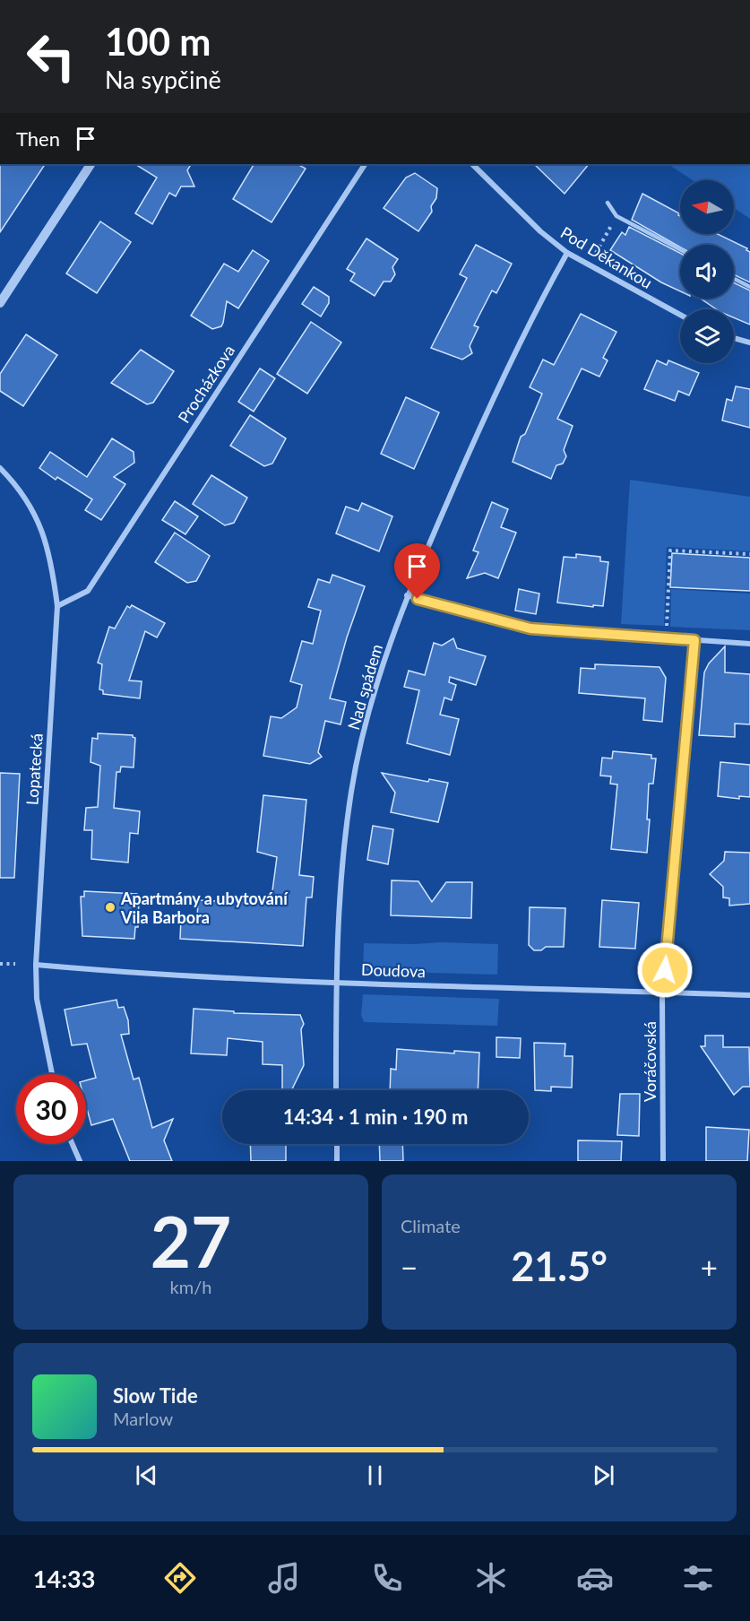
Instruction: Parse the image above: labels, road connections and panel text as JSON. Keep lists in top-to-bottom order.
{
  "streets": {
    "street": [
      "Pod Děkankou",
      "Procházkova",
      "Nad spádem",
      "Lopatecká",
      "Doudova",
      "Voráčovská"
    ]
  },
  "crossings": [
    ["Pod Děkankou", "Nad spádem"],
    ["Procházkova", "Lopatecká"],
    ["Nad spádem", "Doudova"],
    ["Lopatecká", "Doudova"],
    ["Doudova", "Voráčovská"]
  ],
  "places": ["Apartmány a ubytování Vila Barbora"],
  "north": "left",
  "page": {
    "turn": ["100 m", "Na sypčině"],
    "then": "Then",
    "limit": "30",
    "trip": "14:34 · 1 min · 190 m",
    "tile": [
      ["27", "km/h"],
      "Climate"
    ],
    "heat": ["−", "21.5°", "+"],
    "song": ["Slow Tide", "Marlow"],
    "tabs": "14:33"
  }
}
